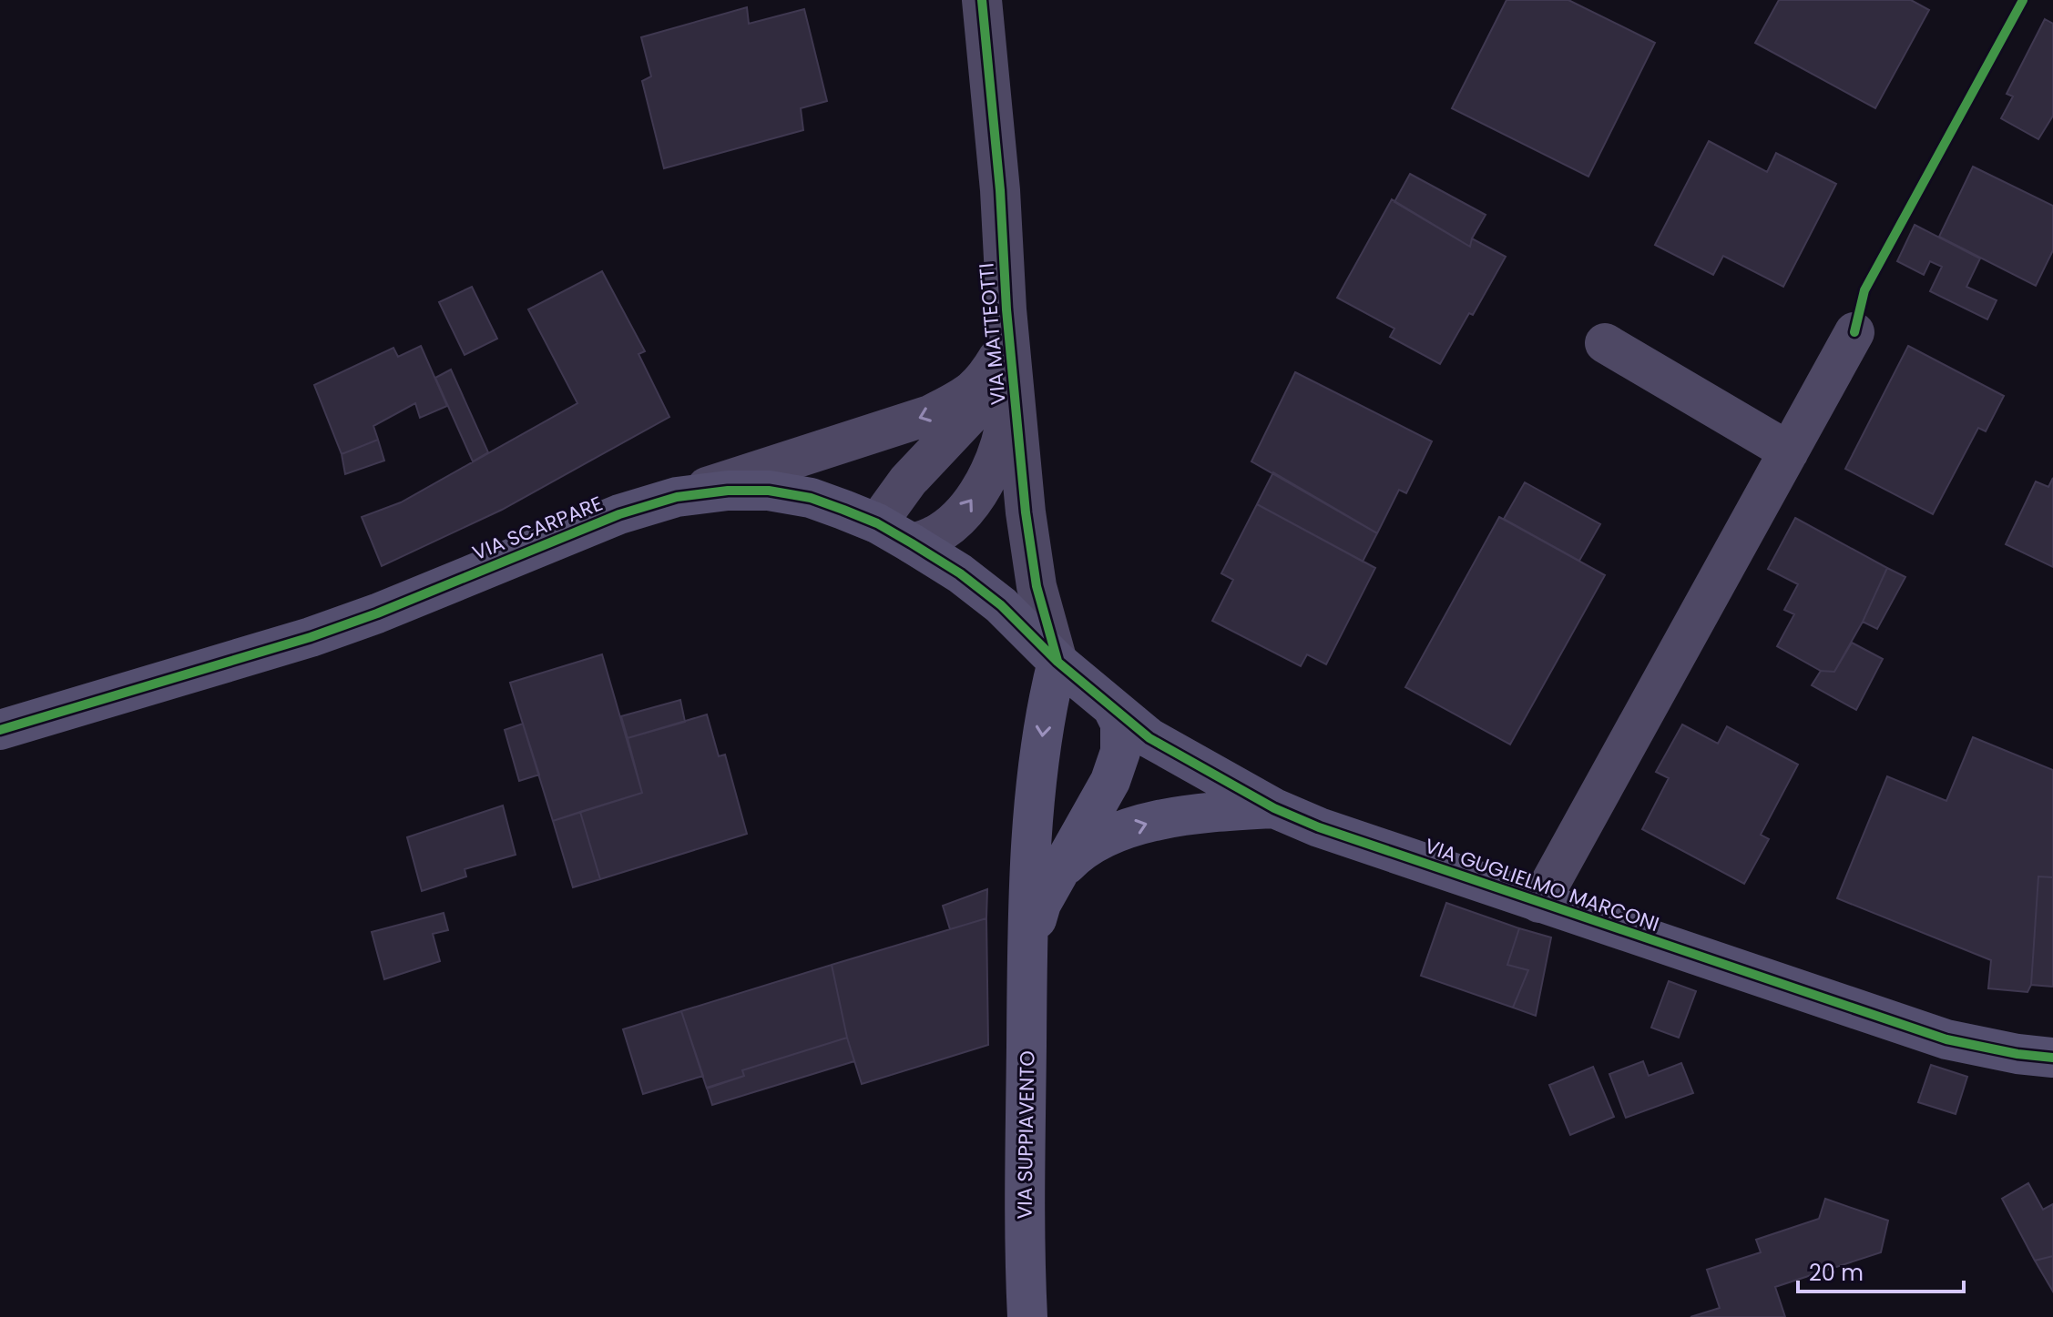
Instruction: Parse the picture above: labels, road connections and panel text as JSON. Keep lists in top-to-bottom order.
{
  "streets": {
    "street": [
      "VIA MATTEOTTI",
      "VIA SCARPARE",
      "VIA GUGLIELMO MARCONI",
      "VIA SUPPIAVENTO"
    ]
  },
  "crossings": [
    ["VIA MATTEOTTI", "VIA SCARPARE"],
    ["VIA MATTEOTTI", "VIA GUGLIELMO MARCONI"],
    ["VIA MATTEOTTI", "VIA SUPPIAVENTO"],
    ["VIA SCARPARE", "VIA GUGLIELMO MARCONI"],
    ["VIA SCARPARE", "VIA SUPPIAVENTO"],
    ["VIA GUGLIELMO MARCONI", "VIA SUPPIAVENTO"]
  ],
  "scale_bar": "20 m"
}
